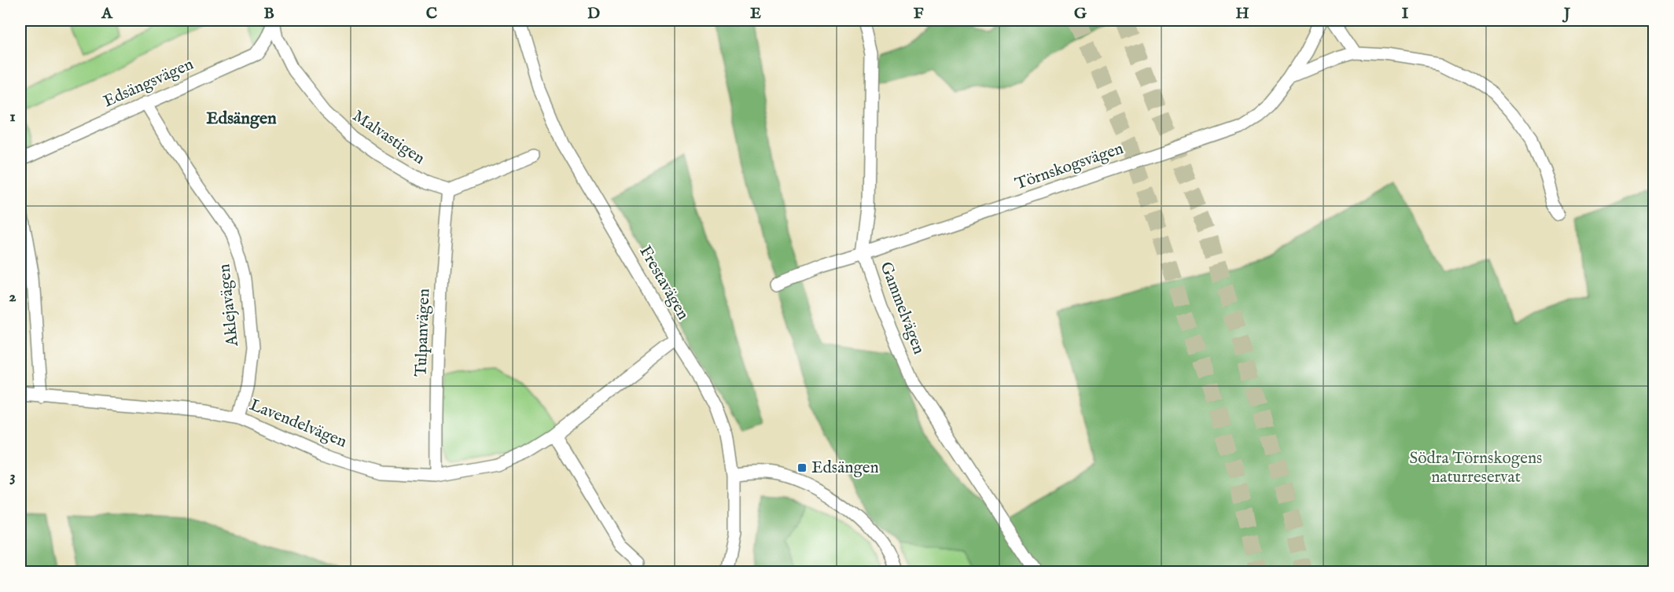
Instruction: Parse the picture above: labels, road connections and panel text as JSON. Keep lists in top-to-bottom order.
{
  "streets": {
    "street": [
      "Edsängsvägen",
      "Malvastigen",
      "Törnskogsvägen",
      "Frestavägen",
      "Aklejavägen",
      "Gammelvägen",
      "Tulpanvägen",
      "Lavendelvägen"
    ]
  },
  "crossings": [
    ["Edsängsvägen", "Malvastigen"],
    ["Edsängsvägen", "Aklejavägen"],
    ["Malvastigen", "Tulpanvägen"],
    ["Törnskogsvägen", "Gammelvägen"],
    ["Frestavägen", "Lavendelvägen"],
    ["Aklejavägen", "Lavendelvägen"],
    ["Tulpanvägen", "Lavendelvägen"]
  ],
  "districts": ["Edsängen"],
  "parks": ["Södra Törnskogens naturreservat"],
  "places": {
    "transit": ["Edsängen"]
  },
  "grid": {
    "columns": [
      "A",
      "B",
      "C",
      "D",
      "E",
      "F",
      "G",
      "H",
      "I",
      "J"
    ],
    "rows": ["1", "2", "3"]
  }
}
